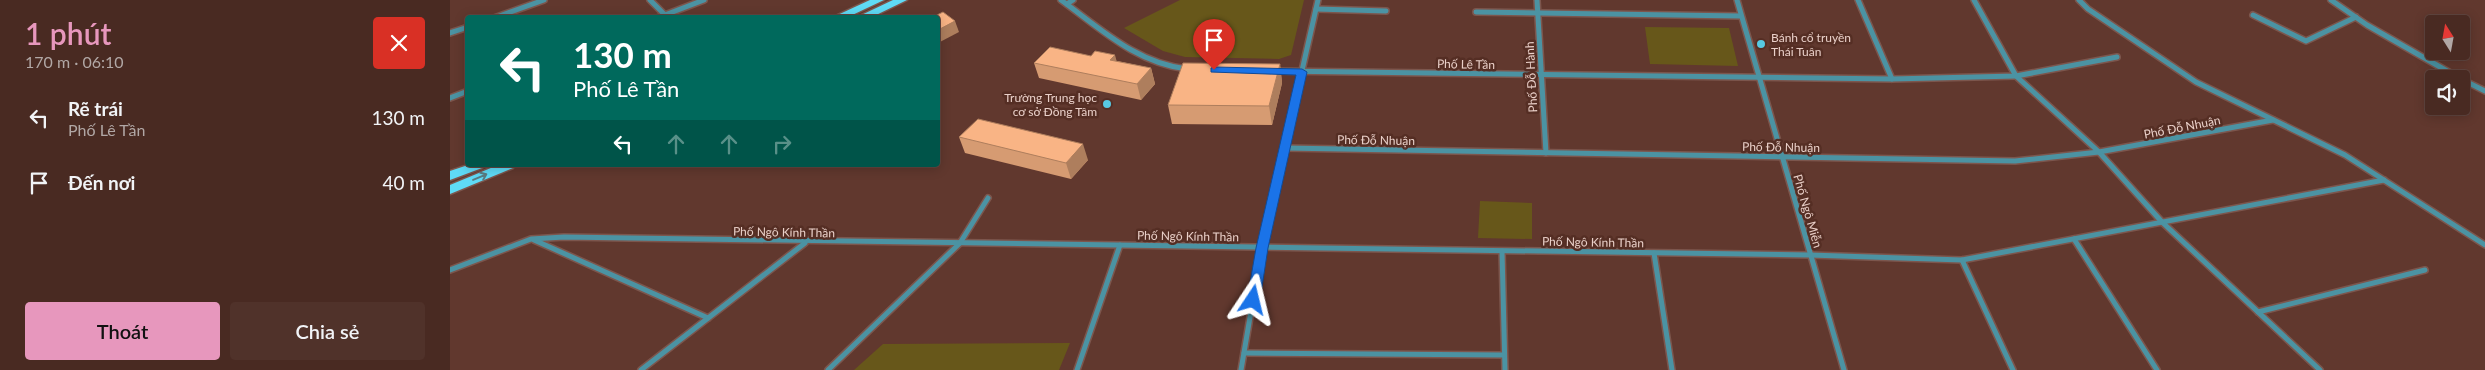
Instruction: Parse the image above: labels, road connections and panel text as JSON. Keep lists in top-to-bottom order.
{
  "streets": {
    "street": [
      "Phố Lê Tần",
      "Phố Đỗ Hành",
      "Phố Đỗ Nhuận",
      "Phố Ngô Miễn",
      "Phố Ngô Kính Thần"
    ]
  },
  "crossings": [
    ["Phố Lê Tần", "Phố Đỗ Hành"],
    ["Phố Lê Tần", "Phố Ngô Miễn"],
    ["Phố Đỗ Hành", "Phố Đỗ Nhuận"],
    ["Phố Đỗ Nhuận", "Phố Ngô Miễn"],
    ["Phố Ngô Miễn", "Phố Ngô Kính Thần"]
  ],
  "places": ["Bánh cổ truyền Thái Tuân", "Trường Trung học cơ sở Đồng Tâm"],
  "north": "top",
  "page": {
    "heading": ["1 phút", "170 m · 06:10"],
    "turn": ["130 m", "Phố Lê Tần"],
    "list": [
      {
        "name": "Rẽ trái",
        "note": "Phố Lê Tần",
        "value": "130 m"
      },
      {
        "name": "Đến nơi",
        "value": "40 m"
      }
    ],
    "buttons": ["Thoát", "Chia sẻ"]
  }
}
